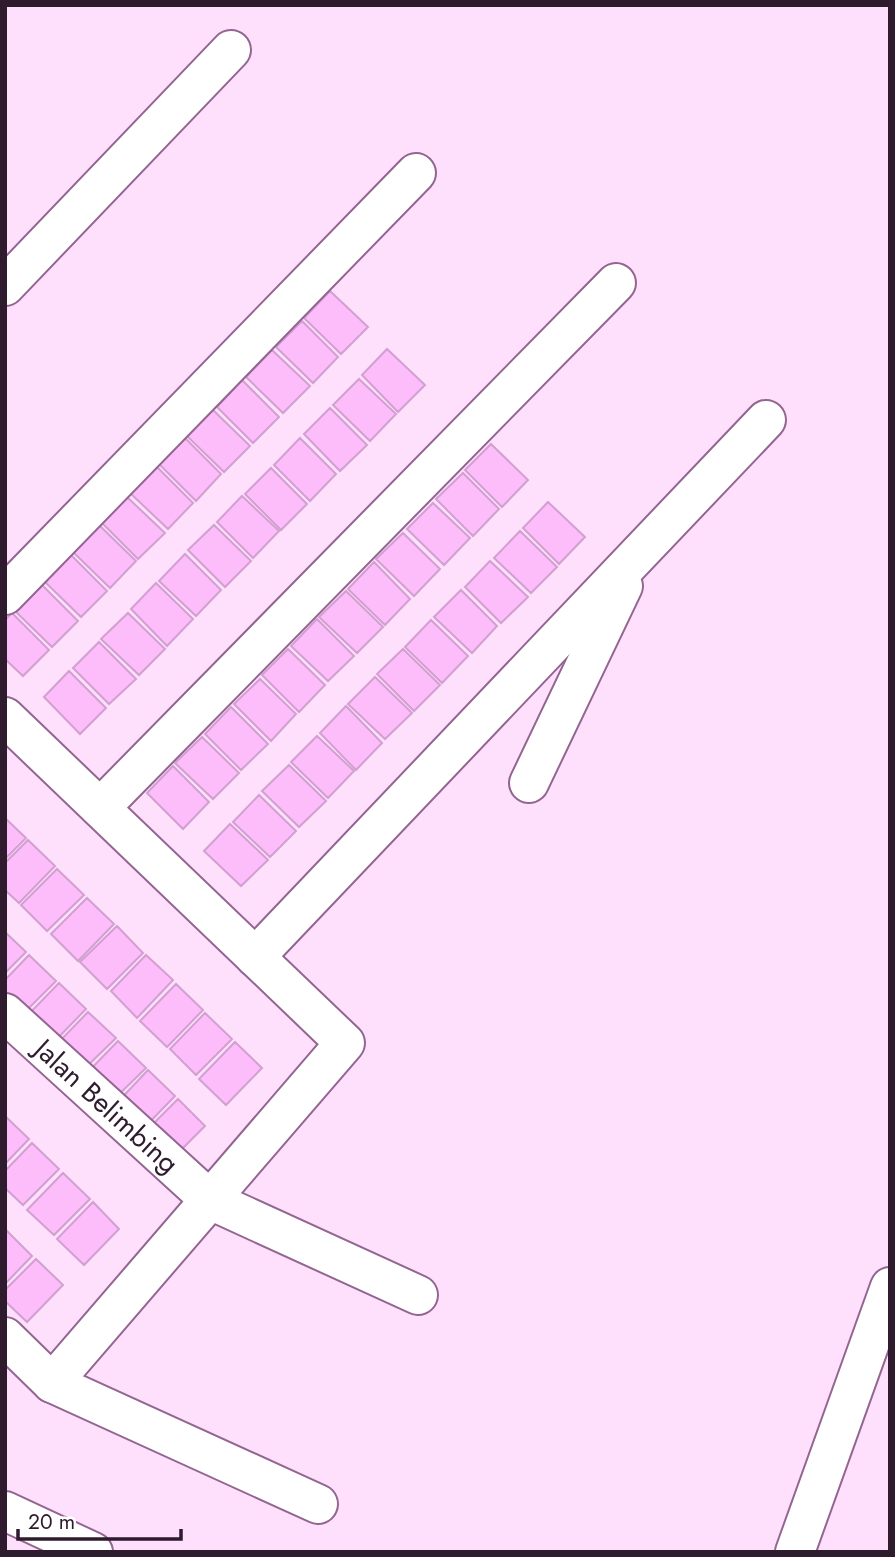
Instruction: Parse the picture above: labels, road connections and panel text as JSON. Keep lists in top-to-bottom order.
{
  "streets": {
    "street": ["Jalan Belimbing"]
  },
  "scale_bar": "20 m"
}
